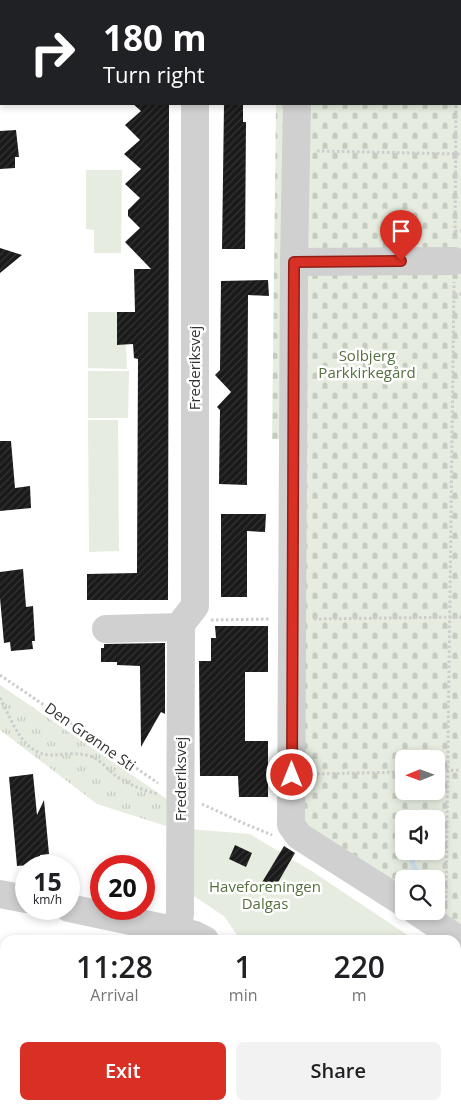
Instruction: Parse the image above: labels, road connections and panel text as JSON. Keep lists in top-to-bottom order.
{
  "streets": {
    "street": ["Frederiksvej"],
    "path": ["Den Grønne Sti"]
  },
  "crossings": [
    ["Frederiksvej", "Den Grønne Sti"]
  ],
  "parks": ["Solbjerg Parkkirkegård", "Haveforeningen Dalgas"],
  "north": "left",
  "page": {
    "turn": ["180 m", "Turn right"],
    "speed": "15 km/h",
    "limit": "20",
    "eta": [
      "11:28",
      "Arrival",
      "1",
      "min",
      "220",
      "m"
    ],
    "buttons": ["Exit", "Share"]
  }
}
